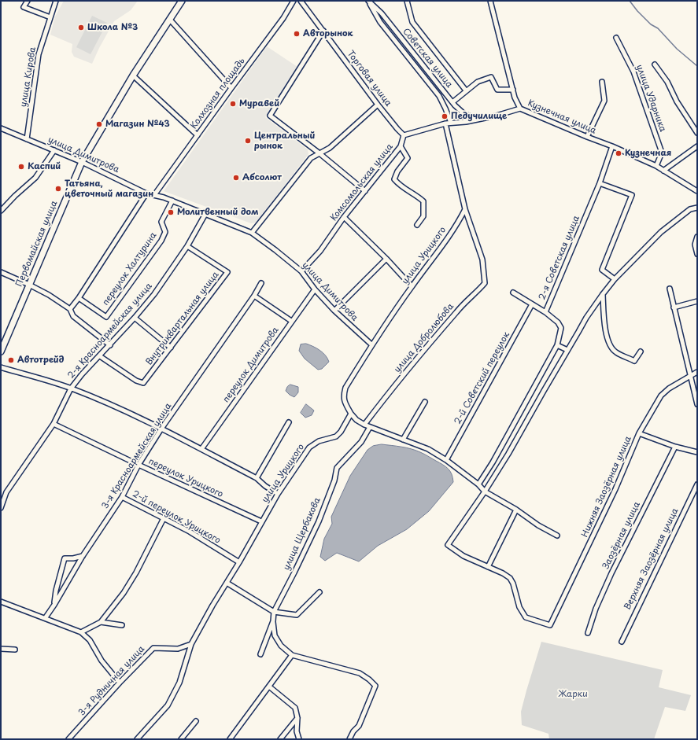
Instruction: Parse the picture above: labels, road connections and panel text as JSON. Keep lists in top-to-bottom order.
{
  "streets": {
    "main road": ["Первомайская улица"],
    "street": [
      "Советская улица",
      "улица Кирова",
      "Торговая улица",
      "Колхозная площадь",
      "улица Ударника",
      "Кузнечная улица",
      "улица Димитрова",
      "Комсомольская улица",
      "улица Урицкого",
      "2-я Советская улица",
      "переулок Халтурина",
      "Внутриквартальная улица",
      "2-я Красноармейская улица",
      "улица Добролюбова",
      "переулок Димитрова",
      "2-й Советский переулок",
      "3-я Красноармейская улица",
      "переулок Урицкого",
      "Нижняя Заозёрная улица",
      "2-й переулок Урицкого",
      "улица Щербакова",
      "Заозёрная улица",
      "Верхняя Заозёрная улица",
      "3-я Рудничная улица"
    ]
  },
  "crossings": [
    ["улица Кирова", "улица Димитрова"],
    ["Торговая улица", "Комсомольская улица"],
    ["Колхозная площадь", "улица Димитрова"],
    ["улица Ударника", "Кузнечная улица"],
    ["Кузнечная улица", "2-я Советская улица"],
    ["улица Димитрова", "Комсомольская улица"],
    ["улица Димитрова", "Первомайская улица"],
    ["улица Димитрова", "улица Урицкого"],
    ["улица Димитрова", "переулок Халтурина"],
    ["улица Димитрова", "2-я Красноармейская улица"],
    ["улица Димитрова", "переулок Димитрова"],
    ["улица Урицкого", "улица Добролюбова"],
    ["улица Урицкого", "переулок Урицкого"],
    ["улица Урицкого", "2-й переулок Урицкого"],
    ["улица Урицкого", "3-я Рудничная улица"],
    ["Внутриквартальная улица", "2-я Красноармейская улица"],
    ["2-я Красноармейская улица", "переулок Урицкого"],
    ["3-я Красноармейская улица", "переулок Урицкого"],
    ["3-я Красноармейская улица", "2-й переулок Урицкого"]
  ],
  "parks": ["Жарки"],
  "places": [
    "Школа №3",
    "Авторынок",
    "Муравей",
    "Педучилище",
    "Магазин №43",
    "Центральный рынок",
    "Кузнечная",
    "Каспий",
    "Абсолют",
    "Татьяна, цветочный магазин",
    "Молитвенный дом",
    "Автотрейд"
  ]
}
